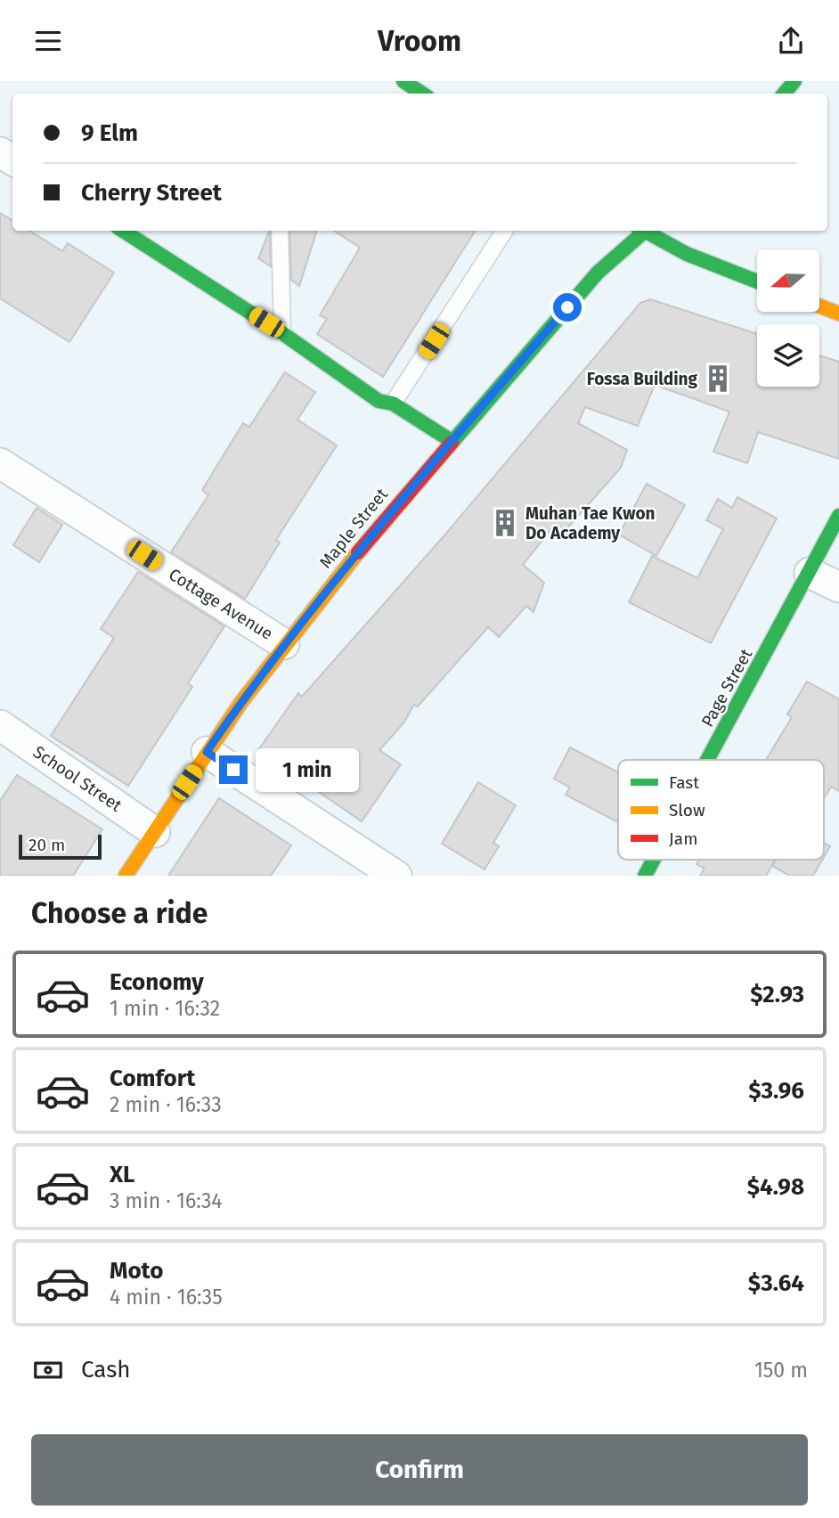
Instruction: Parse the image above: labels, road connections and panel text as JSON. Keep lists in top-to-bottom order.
{
  "streets": {
    "main road": ["Maple Street", "Page Street"],
    "street": ["Cottage Avenue", "School Street"]
  },
  "crossings": [
    ["Maple Street", "Cottage Avenue"],
    ["Maple Street", "School Street"]
  ],
  "places": {
    "building": ["Fossa Building", "Muhan Tae Kwon Do Academy"]
  },
  "legend": ["Fast", "Slow", "Jam"],
  "scale_bar": "20 m",
  "north": "left",
  "page": {
    "header": "Vroom",
    "banner": ["9 Elm", "Cherry Street"],
    "bubble": "1 min",
    "scale": "20 m",
    "heading": "Choose a ride",
    "list": [
      {
        "name": "Economy",
        "note": "1 min · 16:32",
        "value": "$2.93"
      },
      {
        "name": "Comfort",
        "note": "2 min · 16:33",
        "value": "$3.96"
      },
      {
        "name": "XL",
        "note": "3 min · 16:34",
        "value": "$4.98"
      },
      {
        "name": "Moto",
        "note": "4 min · 16:35",
        "value": "$3.64"
      }
    ],
    "pay": ["Cash", "150 m"],
    "buttons": "Confirm"
  }
}
